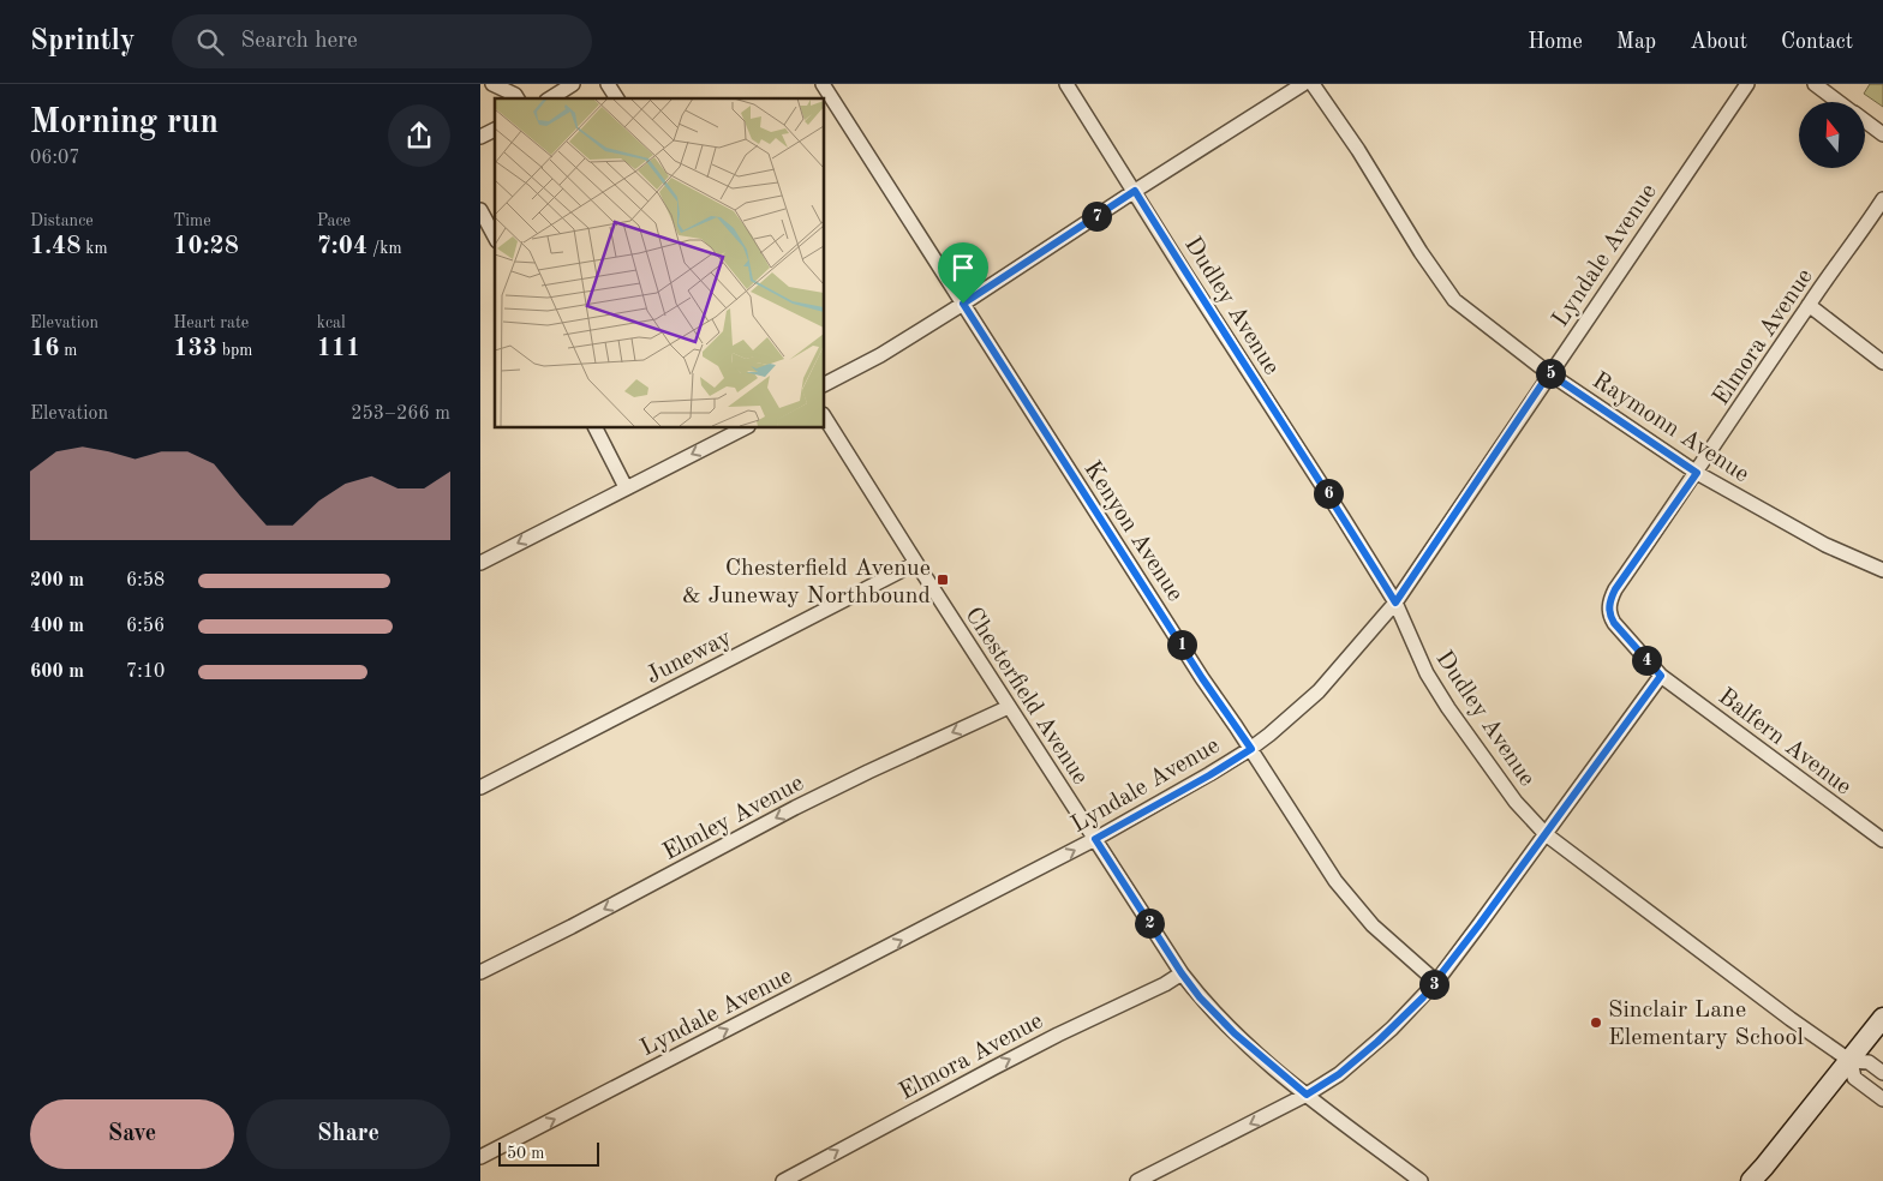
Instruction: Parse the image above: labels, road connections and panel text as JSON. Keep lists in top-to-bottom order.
{
  "streets": {
    "street": [
      "Lyndale Avenue",
      "Dudley Avenue",
      "Elmora Avenue",
      "Raymonn Avenue",
      "Kenyon Avenue",
      "Juneway",
      "Chesterfield Avenue",
      "Balfern Avenue",
      "Elmley Avenue"
    ]
  },
  "crossings": [
    ["Lyndale Avenue", "Dudley Avenue"],
    ["Lyndale Avenue", "Raymonn Avenue"],
    ["Lyndale Avenue", "Kenyon Avenue"],
    ["Lyndale Avenue", "Chesterfield Avenue"],
    ["Elmora Avenue", "Raymonn Avenue"],
    ["Elmora Avenue", "Chesterfield Avenue"],
    ["Elmora Avenue", "Balfern Avenue"],
    ["Juneway", "Chesterfield Avenue"],
    ["Chesterfield Avenue", "Elmley Avenue"]
  ],
  "one_way": ["Lyndale Avenue", "Elmora Avenue", "Elmley Avenue"],
  "places": {
    "transit": ["Chesterfield Avenue & Juneway Northbound"],
    "other": ["Sinclair Lane Elementary School"]
  },
  "scale_bar": "50 m",
  "north": "top",
  "page": {
    "header": "Sprintly",
    "search": "Search here",
    "nav": [
      "Home",
      "Map",
      "About",
      "Contact"
    ],
    "heading": ["Morning run", "06:07"],
    "stats": [
      ["Distance", "1.48 km"],
      ["Time", "10:28"],
      ["Pace", "7:04 /km"],
      ["Elevation", "16 m"],
      ["Heart rate", "133 bpm"],
      ["kcal", "111"]
    ],
    "pins": [
      "7",
      "5",
      "6",
      "1",
      "4",
      "2",
      "3"
    ],
    "chart": ["Elevation", "253–266 m"],
    "list": [
      {
        "name": "200 m",
        "note": "6:58"
      },
      {
        "name": "400 m",
        "note": "6:56"
      },
      {
        "name": "600 m",
        "note": "7:10"
      }
    ],
    "buttons": ["Save", "Share"],
    "scale": "50 m"
  }
}
